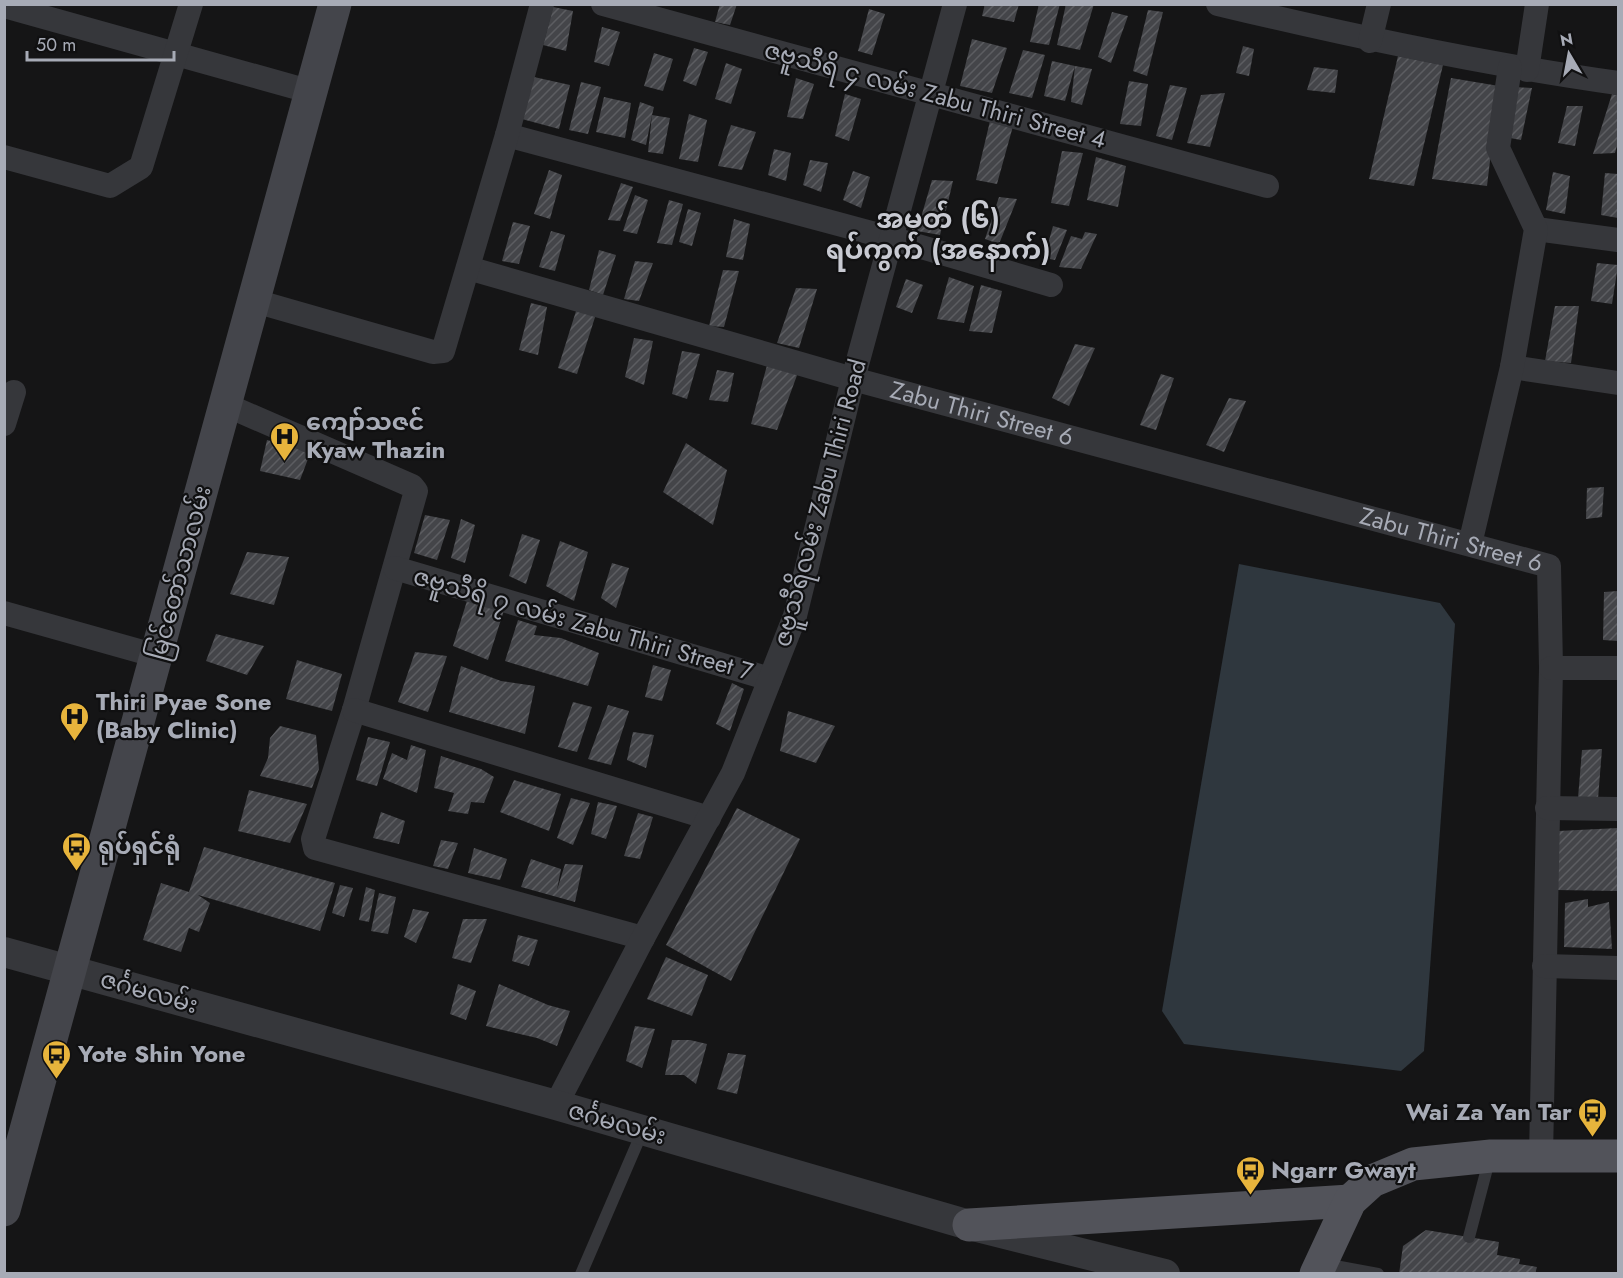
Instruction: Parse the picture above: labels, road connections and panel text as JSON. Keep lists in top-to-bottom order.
{
  "streets": {
    "main road": ["မြင်တော်သာလမ်း"],
    "street": [
      "ဇဗူသီရိ ၄ လမ်း Zabu Thiri Street 4",
      "Zabu Thiri Street 6",
      "ဇဗူသီရိလမ်း Zabu Thiri Road",
      "ဇဗူသီရိ ၇ လမ်း Zabu Thiri Street 7",
      "ဇင်္ဂမလမ်း"
    ]
  },
  "crossings": [
    ["ဇဗူသီရိ ၄ လမ်း Zabu Thiri Street 4", "ဇဗူသီရိလမ်း Zabu Thiri Road"],
    ["Zabu Thiri Street 6", "ဇဗူသီရိလမ်း Zabu Thiri Road"],
    ["ဇဗူသီရိလမ်း Zabu Thiri Road", "ဇဗူသီရိ ၇ လမ်း Zabu Thiri Street 7"],
    ["ဇဗူသီရိလမ်း Zabu Thiri Road", "ဇင်္ဂမလမ်း"],
    ["မြင်တော်သာလမ်း", "ဇင်္ဂမလမ်း"]
  ],
  "districts": ["အမှတ် (၆) ရပ်ကွက် (အနောက်)"],
  "places": {
    "hospital": ["ကျော်သဇင် Kyaw Thazin", "Thiri Pyae Sone (Baby Clinic)"],
    "bus stop": [
      "ရုပ်ရှင်ရုံ",
      "Yote Shin Yone",
      "Wai Za Yan Tar",
      "Ngarr Gwayt"
    ]
  },
  "scale_bar": "50 m",
  "north": "top"
}
